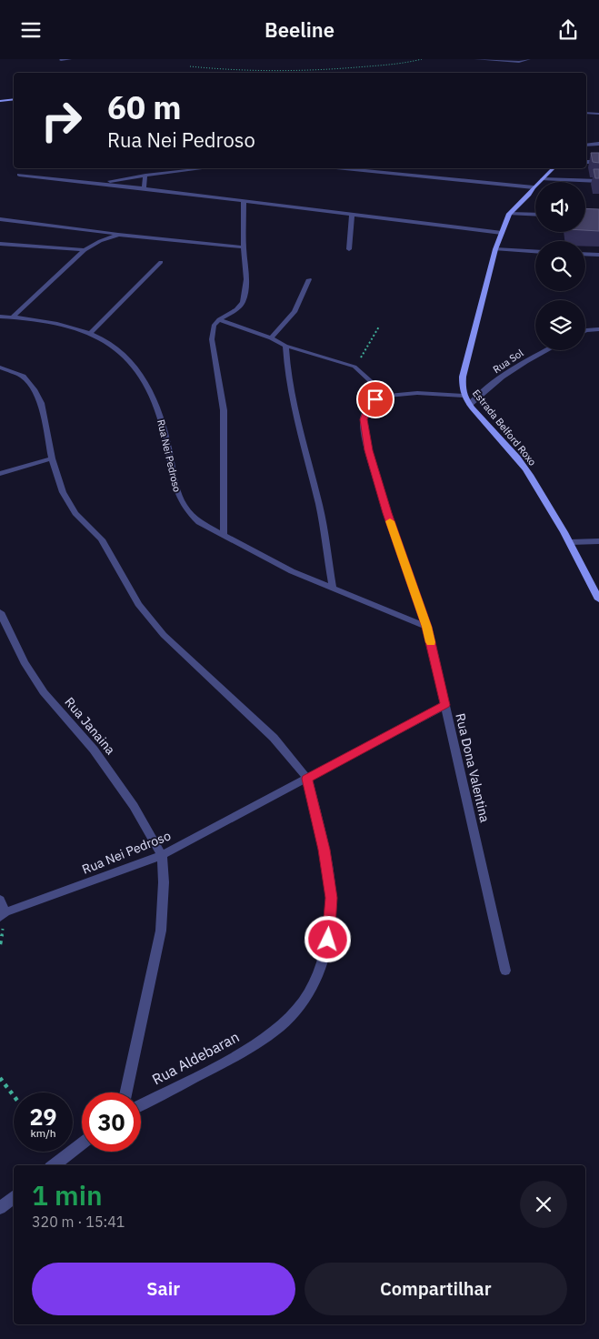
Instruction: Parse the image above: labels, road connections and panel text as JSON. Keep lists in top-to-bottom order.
{
  "streets": {
    "street": [
      "Rua Sol",
      "Estrada Belford Roxo",
      "Rua Nei Pedroso",
      "Rua Janaina",
      "Rua Dona Valentina",
      "Rua Aldebaran"
    ]
  },
  "crossings": [
    ["Rua Sol", "Estrada Belford Roxo"],
    ["Estrada Belford Roxo", "Rua Dona Valentina"],
    ["Rua Nei Pedroso", "Rua Janaina"],
    ["Rua Nei Pedroso", "Rua Dona Valentina"],
    ["Rua Nei Pedroso", "Rua Aldebaran"],
    ["Rua Janaina", "Rua Aldebaran"]
  ],
  "page": {
    "header": "Beeline",
    "turn": ["60 m", "Rua Nei Pedroso"],
    "speed": "29 km/h",
    "limit": "30",
    "heading": ["1 min", "320 m · 15:41"],
    "buttons": ["Sair", "Compartilhar"]
  }
}
